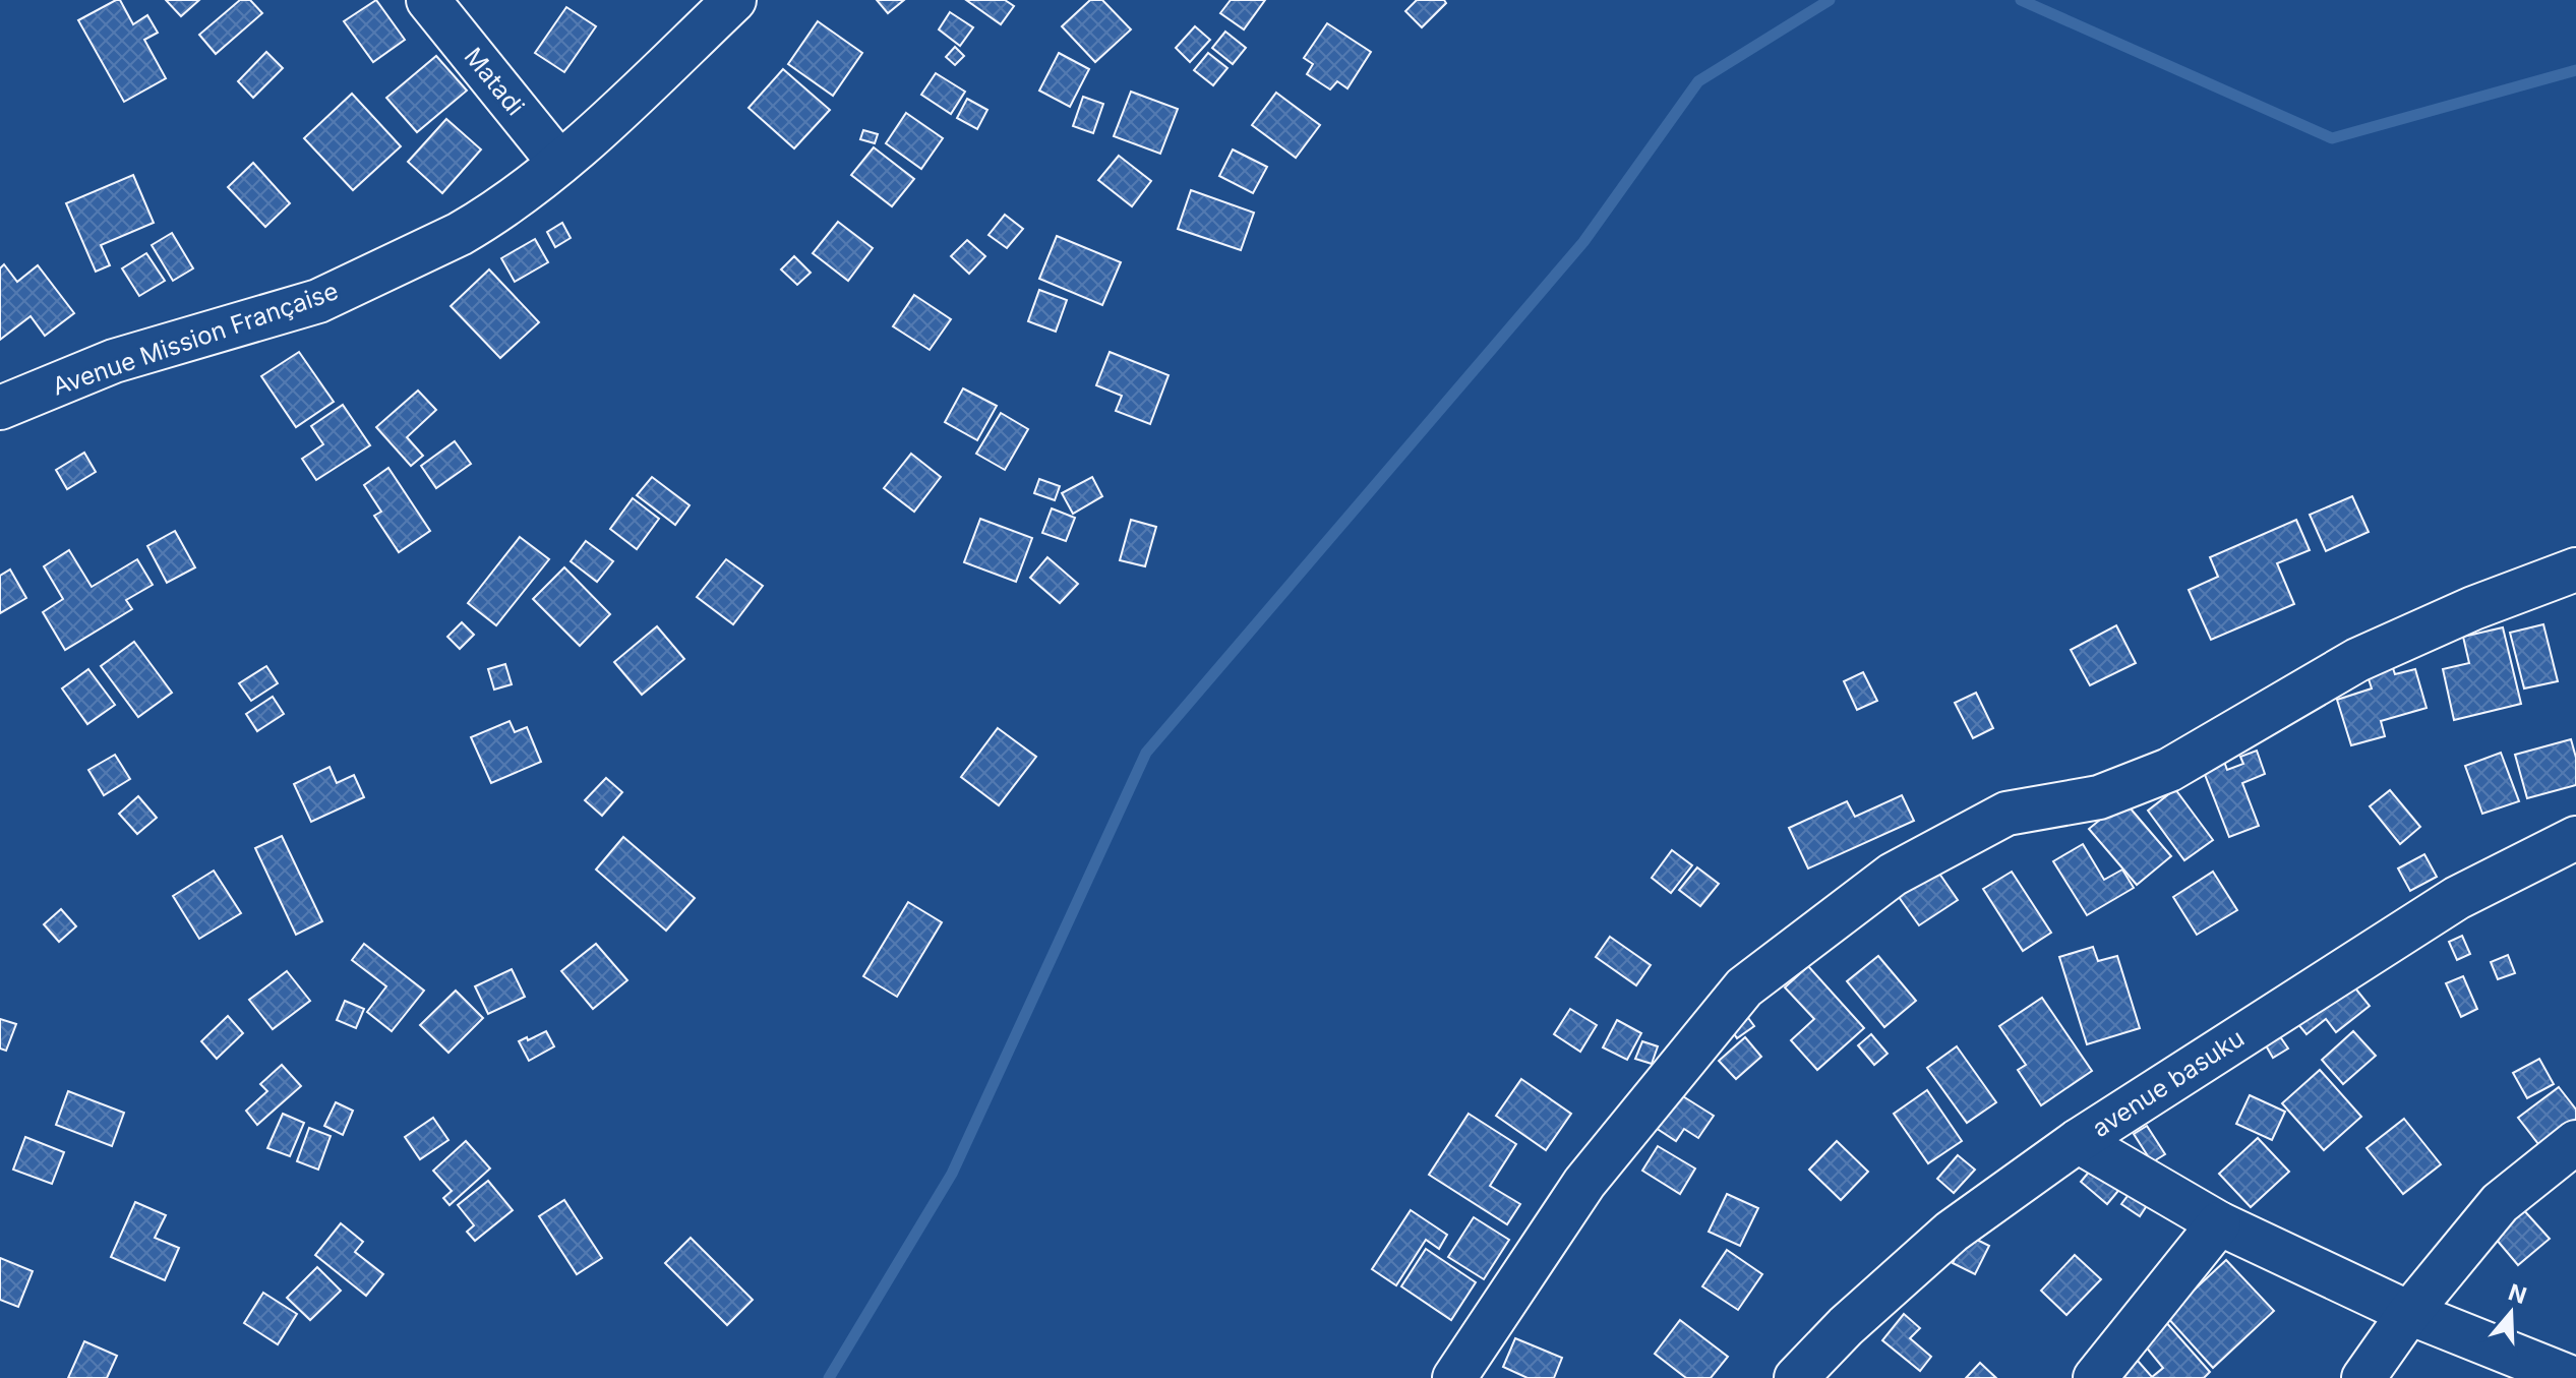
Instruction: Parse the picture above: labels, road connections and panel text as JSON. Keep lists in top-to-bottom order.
{
  "streets": {
    "street": ["Matadi", "Avenue Mission Française", "avenue basuku"]
  },
  "crossings": [
    ["Matadi", "Avenue Mission Française"]
  ],
  "north": "top"
}
